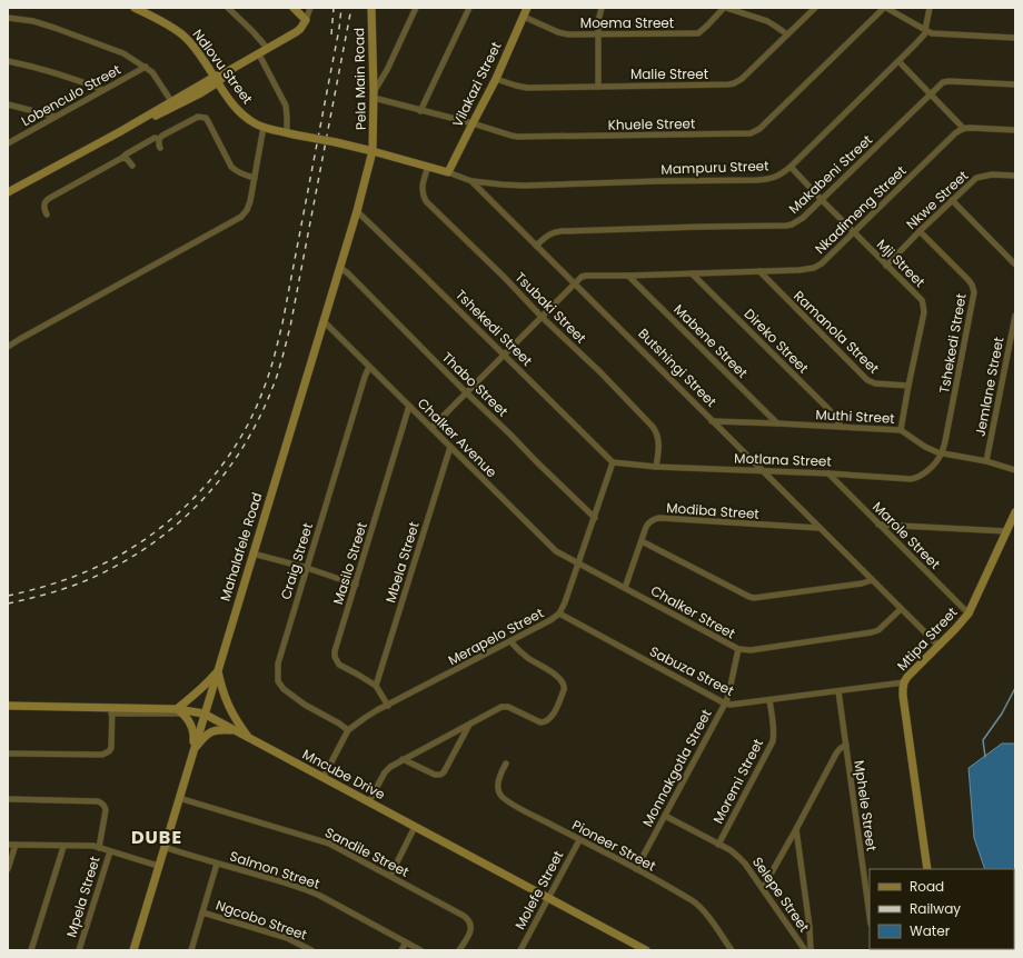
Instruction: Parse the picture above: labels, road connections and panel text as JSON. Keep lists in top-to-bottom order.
{
  "streets": {
    "street": [
      "Moema Street",
      "Ndlovu Street",
      "Malie Street",
      "Pela Main Road",
      "Vilakazi Street",
      "Lobenculo Street",
      "Khuele Street",
      "Mampuru Street",
      "Makabeni Street",
      "Nkwe Street",
      "Nkadimeng Street",
      "Mji Street",
      "Tsubaki Street",
      "Tshekedi Street",
      "Ramanola Street",
      "Mabene Street",
      "Direko Street",
      "Butshingi Street",
      "Thabo Street",
      "Jemlane Street",
      "Muthi Street",
      "Chalker Avenue",
      "Motlana Street",
      "Modiba Street",
      "Marole Street",
      "Mahalafele Road",
      "Craig Street",
      "Mbela Street",
      "Masilo Street",
      "Chalker Street",
      "Merapelo Street",
      "Mtipa Street",
      "Sabuza Street",
      "Monnakgotla Street",
      "Mncube Drive",
      "Moremi Street",
      "Mphele Street",
      "Pioneer Street",
      "Sandile Street",
      "Salmon Street",
      "Molefe Street",
      "Selepe Street",
      "Mpela Street",
      "Ngcobo Street"
    ]
  },
  "crossings": [
    ["Moema Street", "Malie Street"],
    ["Moema Street", "Vilakazi Street"],
    ["Ndlovu Street", "Butshingi Street"],
    ["Malie Street", "Vilakazi Street"],
    ["Pela Main Road", "Khuele Street"],
    ["Pela Main Road", "Butshingi Street"],
    ["Pela Main Road", "Mahalafele Road"],
    ["Vilakazi Street", "Khuele Street"],
    ["Vilakazi Street", "Butshingi Street"],
    ["Mampuru Street", "Mji Street"],
    ["Mampuru Street", "Butshingi Street"],
    ["Makabeni Street", "Mji Street"],
    ["Makabeni Street", "Butshingi Street"],
    ["Nkwe Street", "Mji Street"],
    ["Nkwe Street", "Tshekedi Street"],
    ["Nkadimeng Street", "Mji Street"],
    ["Nkadimeng Street", "Ramanola Street"],
    ["Nkadimeng Street", "Mabene Street"],
    ["Nkadimeng Street", "Direko Street"],
    ["Nkadimeng Street", "Butshingi Street"],
    ["Mji Street", "Ramanola Street"],
    ["Mji Street", "Muthi Street"],
    ["Tsubaki Street", "Butshingi Street"],
    ["Tsubaki Street", "Motlana Street"],
    ["Tshekedi Street", "Muthi Street"],
    ["Tshekedi Street", "Motlana Street"],
    ["Tshekedi Street", "Mahalafele Road"],
    ["Tshekedi Street", "Merapelo Street"],
    ["Mabene Street", "Muthi Street"],
    ["Direko Street", "Muthi Street"],
    ["Butshingi Street", "Muthi Street"],
    ["Butshingi Street", "Motlana Street"],
    ["Butshingi Street", "Modiba Street"],
    ["Butshingi Street", "Mahalafele Road"],
    ["Butshingi Street", "Chalker Street"],
    ["Butshingi Street", "Mtipa Street"],
    ["Thabo Street", "Mahalafele Road"],
    ["Thabo Street", "Merapelo Street"],
    ["Jemlane Street", "Muthi Street"],
    ["Muthi Street", "Motlana Street"],
    ["Chalker Avenue", "Mahalafele Road"],
    ["Chalker Avenue", "Craig Street"],
    ["Chalker Avenue", "Mbela Street"],
    ["Chalker Avenue", "Masilo Street"],
    ["Chalker Avenue", "Chalker Street"],
    ["Chalker Avenue", "Merapelo Street"],
    ["Motlana Street", "Marole Street"],
    ["Motlana Street", "Merapelo Street"],
    ["Modiba Street", "Chalker Street"],
    ["Marole Street", "Mtipa Street"],
    ["Mahalafele Road", "Mncube Drive"],
    ["Mahalafele Road", "Sandile Street"],
    ["Mahalafele Road", "Salmon Street"],
    ["Craig Street", "Merapelo Street"],
    ["Mbela Street", "Masilo Street"],
    ["Masilo Street", "Merapelo Street"],
    ["Chalker Street", "Merapelo Street"],
    ["Chalker Street", "Monnakgotla Street"],
    ["Merapelo Street", "Sabuza Street"],
    ["Merapelo Street", "Mncube Drive"],
    ["Mtipa Street", "Sabuza Street"],
    ["Sabuza Street", "Monnakgotla Street"],
    ["Sabuza Street", "Moremi Street"],
    ["Sabuza Street", "Mphele Street"],
    ["Monnakgotla Street", "Pioneer Street"],
    ["Monnakgotla Street", "Selepe Street"],
    ["Mncube Drive", "Molefe Street"],
    ["Moremi Street", "Selepe Street"],
    ["Pioneer Street", "Molefe Street"]
  ],
  "districts": ["DUBE"],
  "legend": ["Road", "Railway", "Water"]
}
